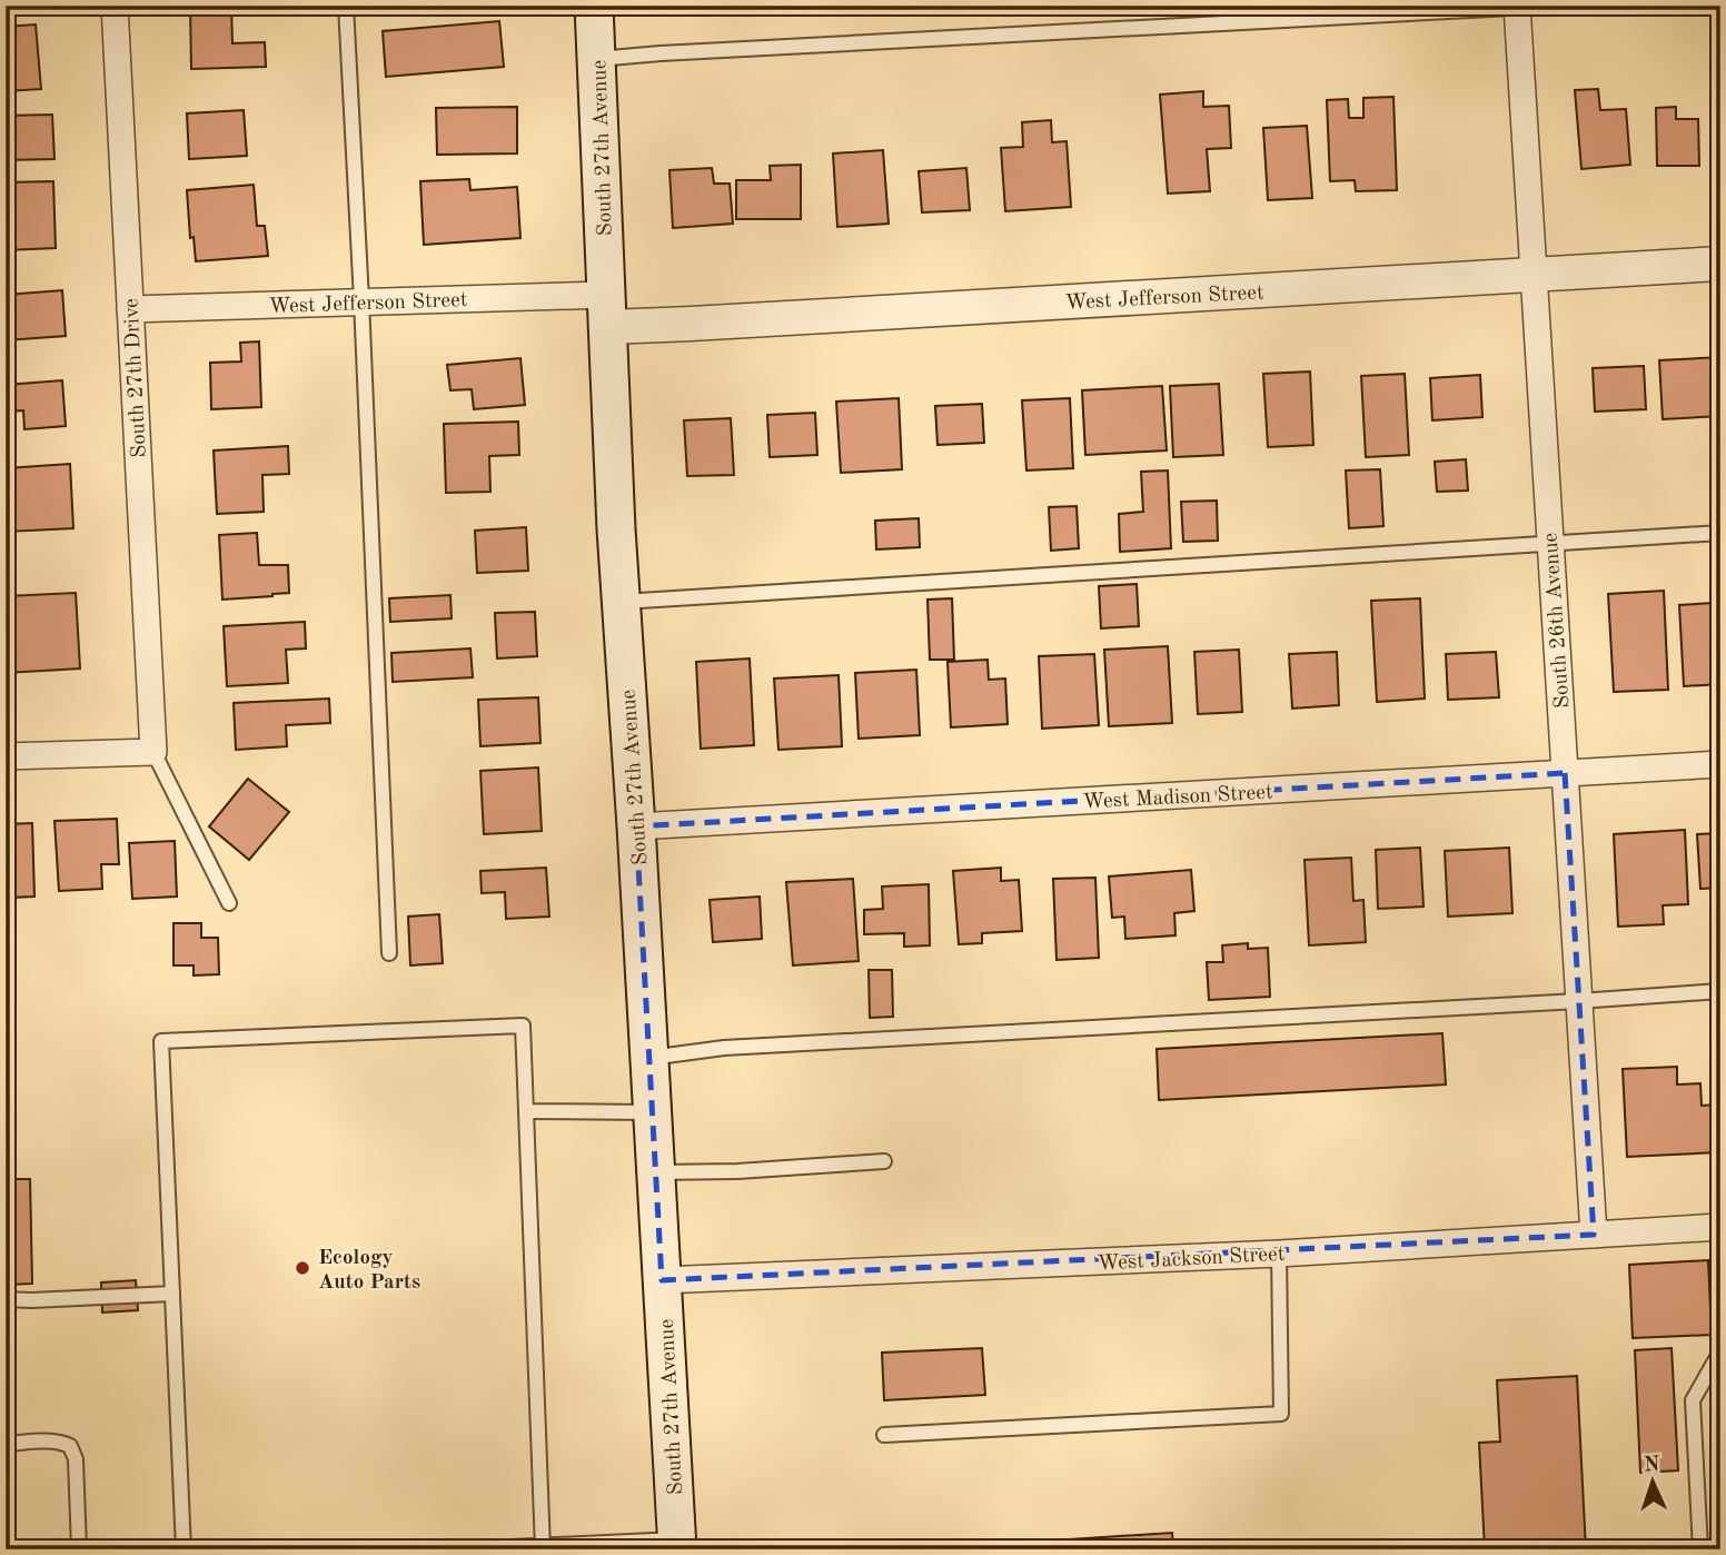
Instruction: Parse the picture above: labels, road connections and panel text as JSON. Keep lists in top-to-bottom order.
{
  "streets": {
    "main road": ["South 27th Avenue"],
    "street": [
      "West Jefferson Street",
      "South 27th Drive",
      "South 26th Avenue",
      "West Madison Street",
      "West Jackson Street"
    ]
  },
  "crossings": [
    ["South 27th Avenue", "West Jefferson Street"],
    ["South 27th Avenue", "West Madison Street"],
    ["South 27th Avenue", "West Jackson Street"],
    ["West Jefferson Street", "South 27th Drive"],
    ["West Jefferson Street", "South 26th Avenue"],
    ["South 26th Avenue", "West Madison Street"],
    ["South 26th Avenue", "West Jackson Street"]
  ],
  "places": ["Ecology Auto Parts"],
  "north": "top"
}
